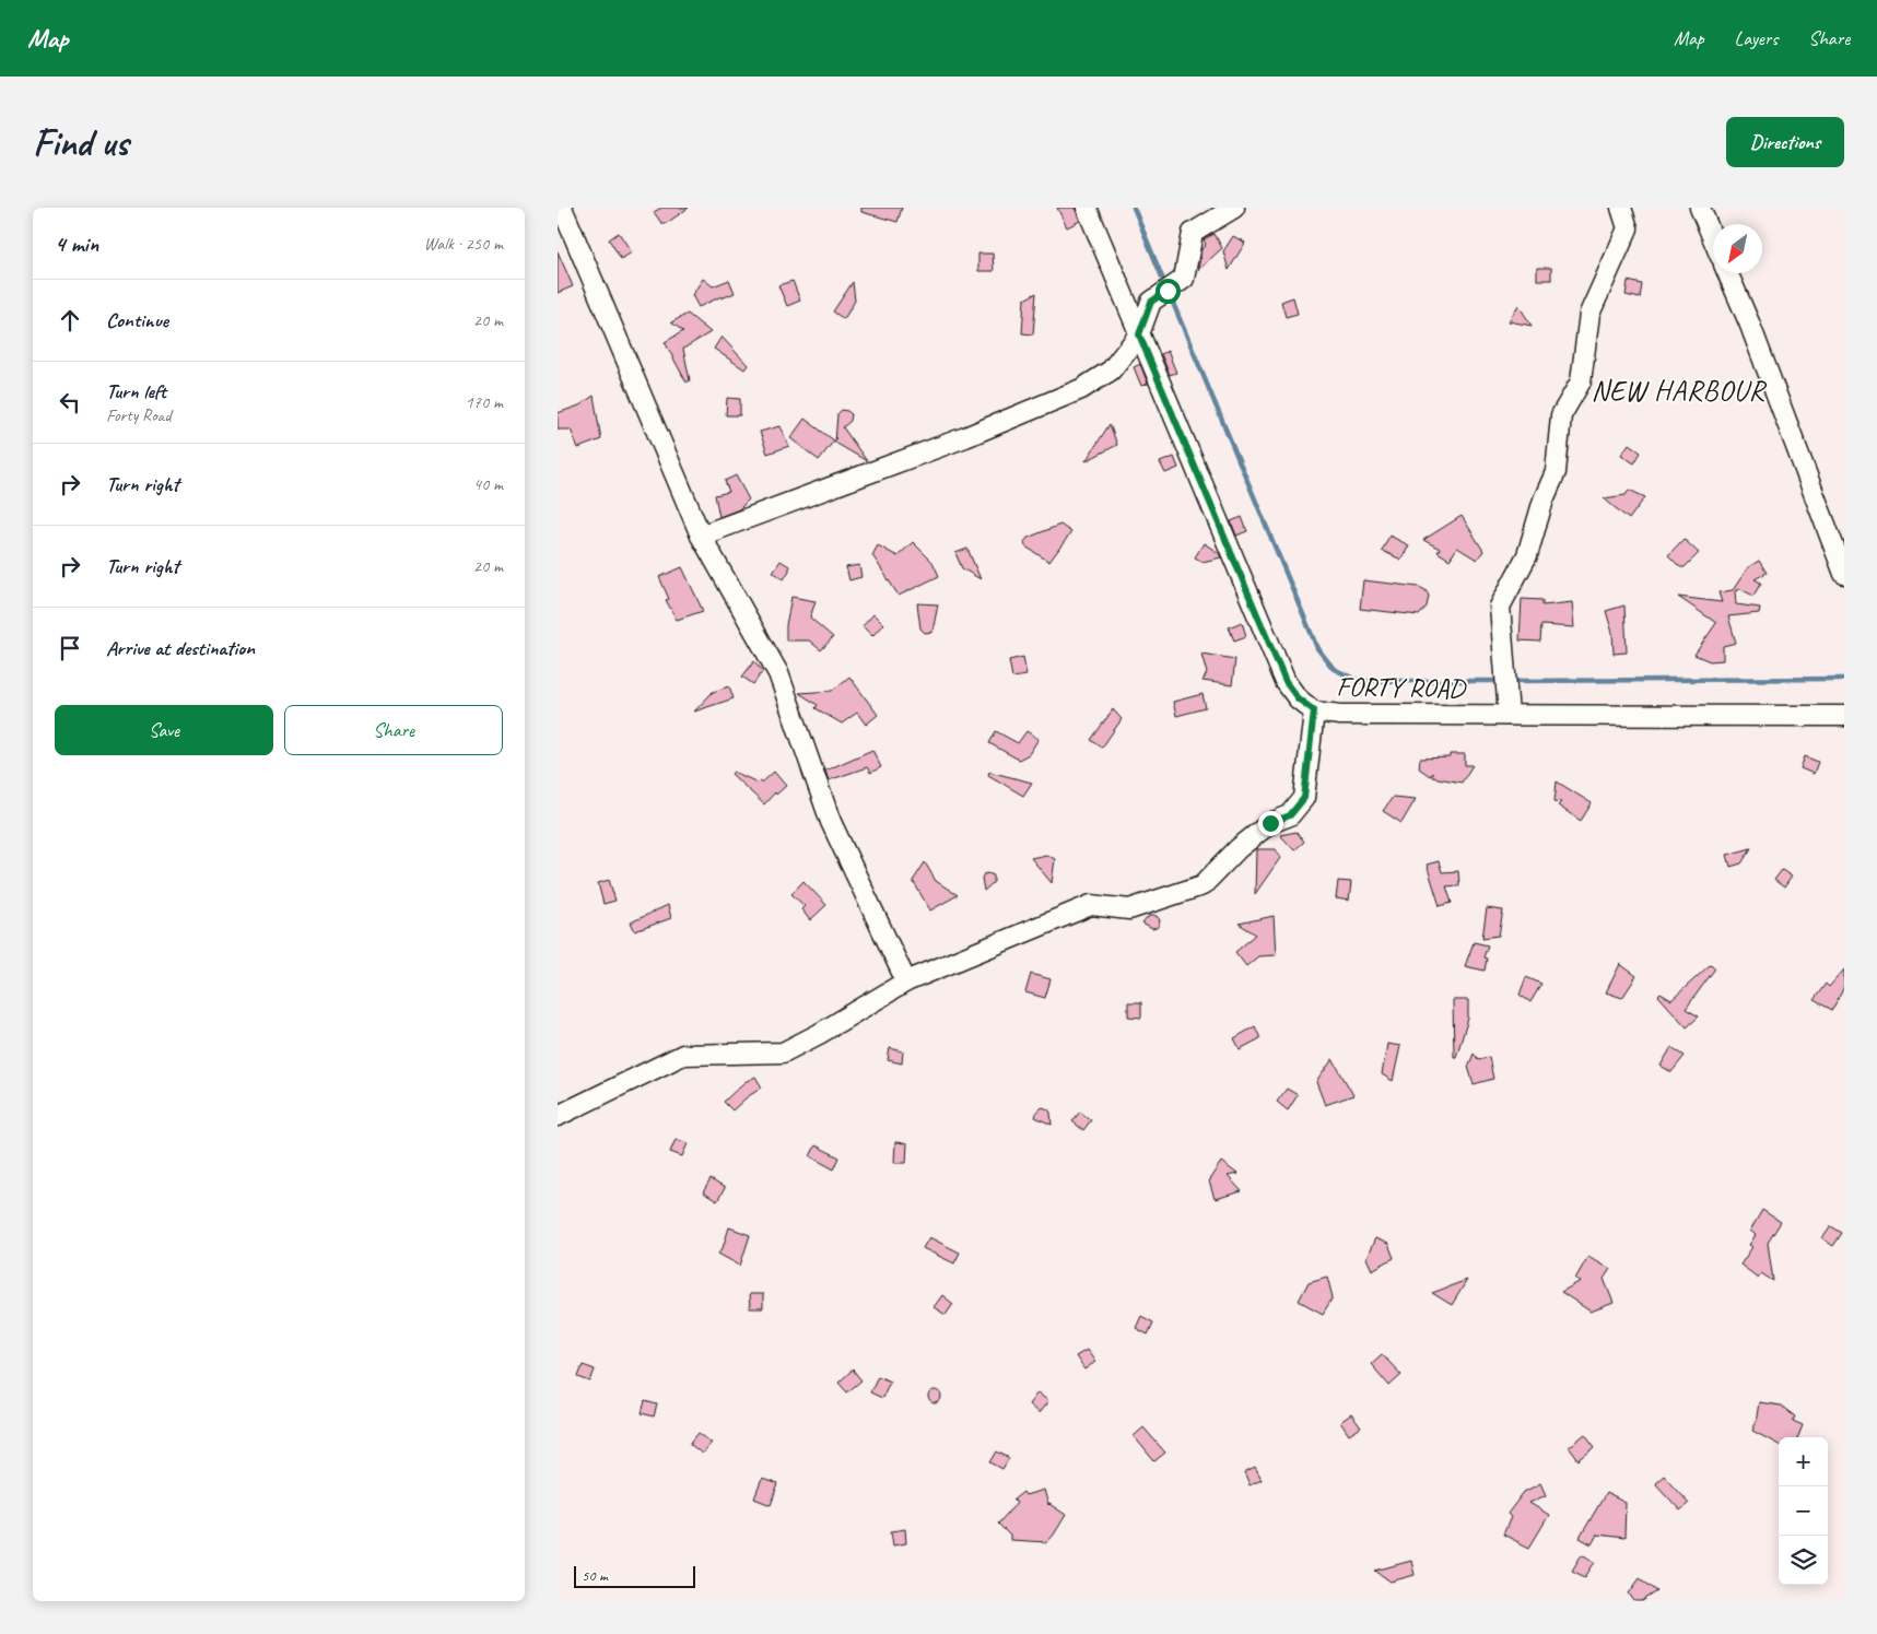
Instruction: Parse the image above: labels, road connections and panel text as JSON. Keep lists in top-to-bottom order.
{
  "streets": {
    "street": ["FORTY ROAD"]
  },
  "districts": ["NEW HARBOUR"],
  "scale_bar": "50 m",
  "north": "bottom left",
  "page": {
    "header": "Map",
    "nav": ["Map", "Layers", "Share"],
    "buttons": [
      "Directions",
      ["Save", "Share"]
    ],
    "title": "Find us",
    "heading": ["4 min", "Walk · 250 m"],
    "list": [
      ["Continue", "20 m"],
      ["Turn left", "Forty Road", "170 m"],
      ["Turn right", "40 m"],
      ["Turn right", "20 m"],
      "Arrive at destination"
    ],
    "map_buttons": ["+", "−"],
    "scale": "50 m"
  }
}
